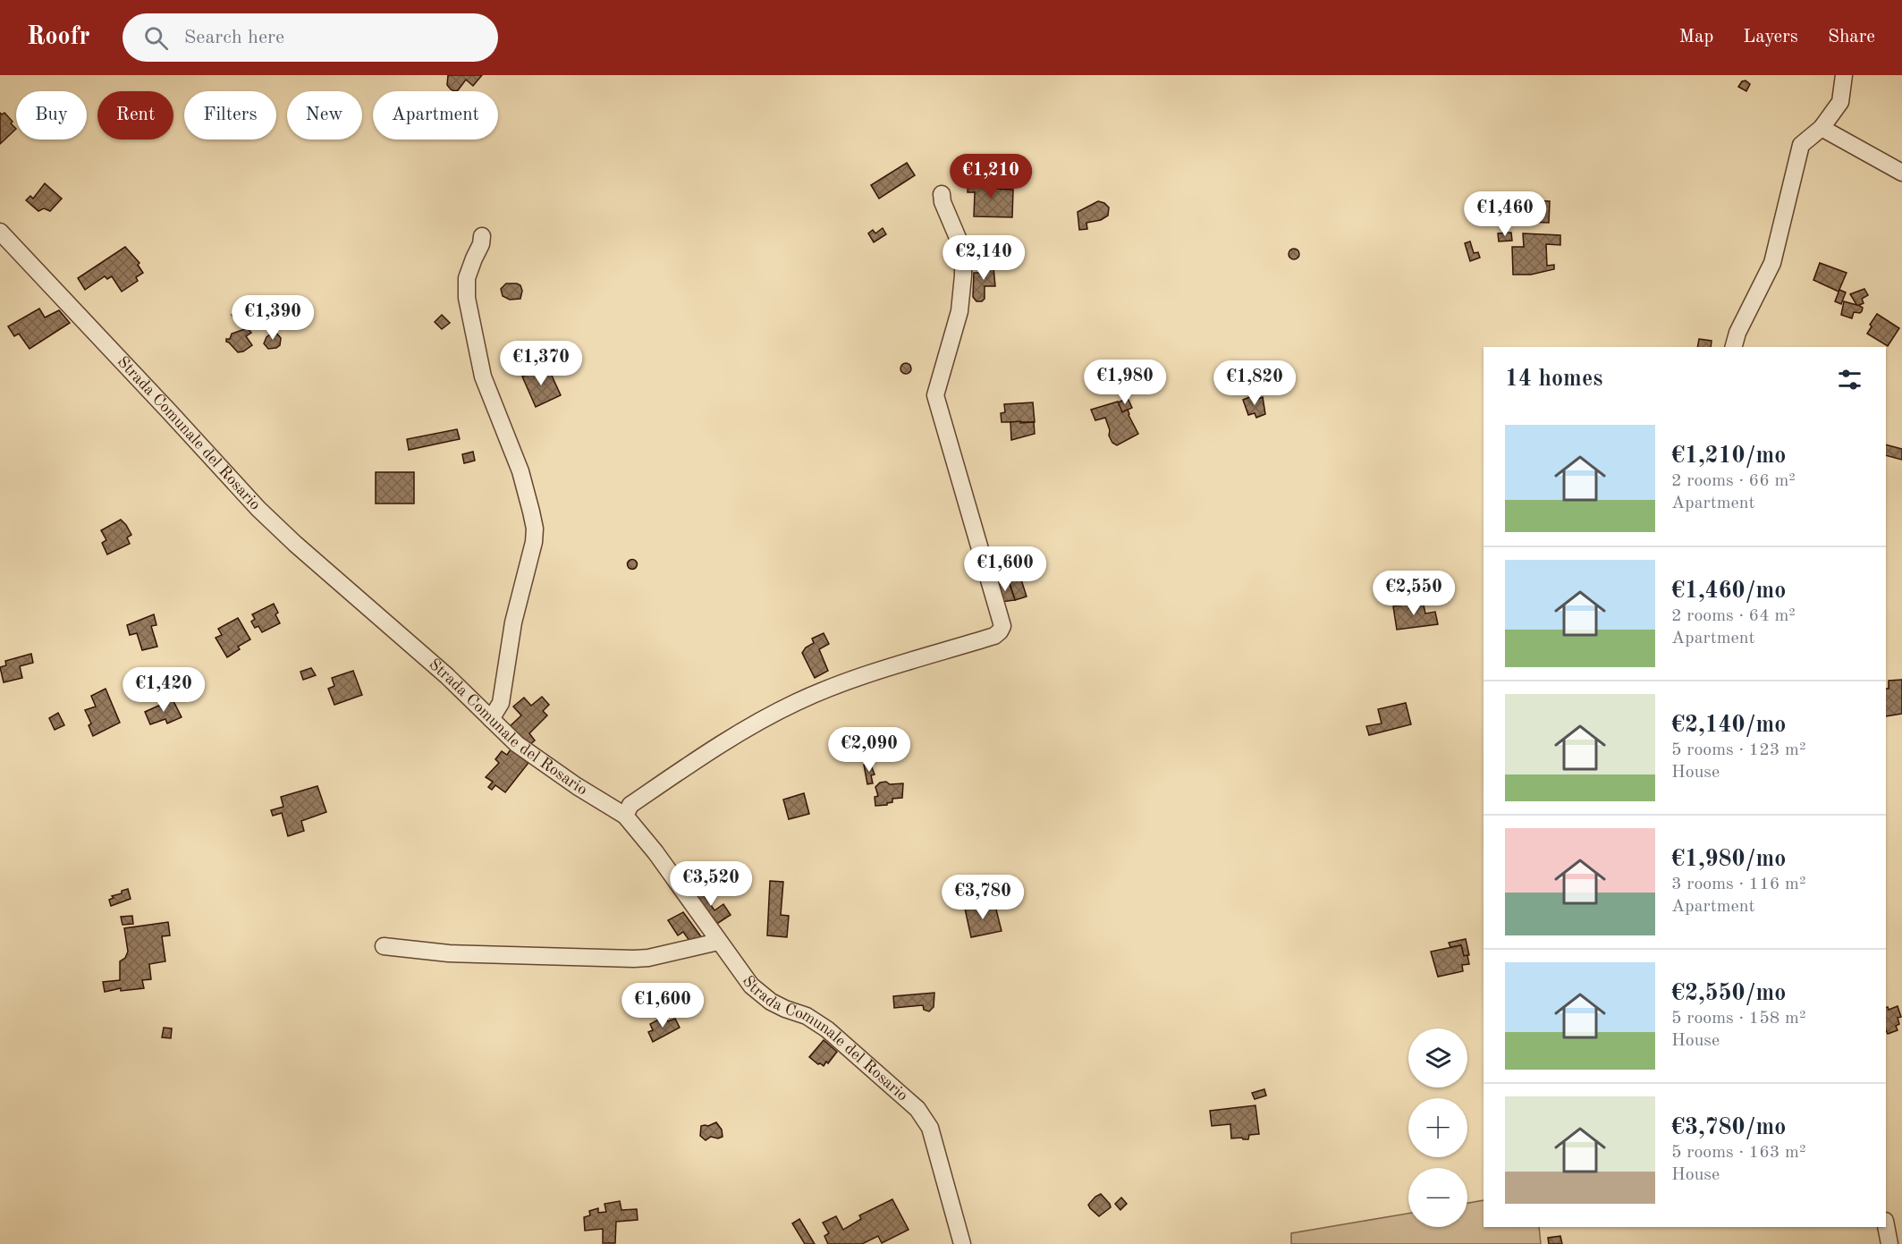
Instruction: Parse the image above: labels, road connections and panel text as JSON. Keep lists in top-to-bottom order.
{
  "streets": {
    "street": ["Strada Comunale del Rosario"]
  },
  "page": {
    "header": "Roofr",
    "search": "Search here",
    "nav": ["Map", "Layers", "Share"],
    "chip": [
      "Buy",
      "Rent",
      "Filters",
      "New",
      "Apartment"
    ],
    "price": [
      "€1,210",
      "€1,460",
      "€2,140",
      "€1,390",
      "€1,370",
      "€1,980",
      "€1,820",
      "€1,600",
      "€2,550",
      "€1,420",
      "€2,090",
      "€3,520",
      "€3,780",
      "€1,600"
    ],
    "heading": "14 homes",
    "list": [
      {
        "name": "€1,210/mo",
        "note": "2 rooms · 66 m² · Apartment"
      },
      {
        "name": "€1,460/mo",
        "note": "2 rooms · 64 m² · Apartment"
      },
      {
        "name": "€2,140/mo",
        "note": "5 rooms · 123 m² · House"
      },
      {
        "name": "€1,980/mo",
        "note": "3 rooms · 116 m² · Apartment"
      },
      {
        "name": "€2,550/mo",
        "note": "5 rooms · 158 m² · House"
      },
      {
        "name": "€3,780/mo",
        "note": "5 rooms · 163 m² · House"
      }
    ],
    "map_buttons": ["+", "−"]
  }
}
